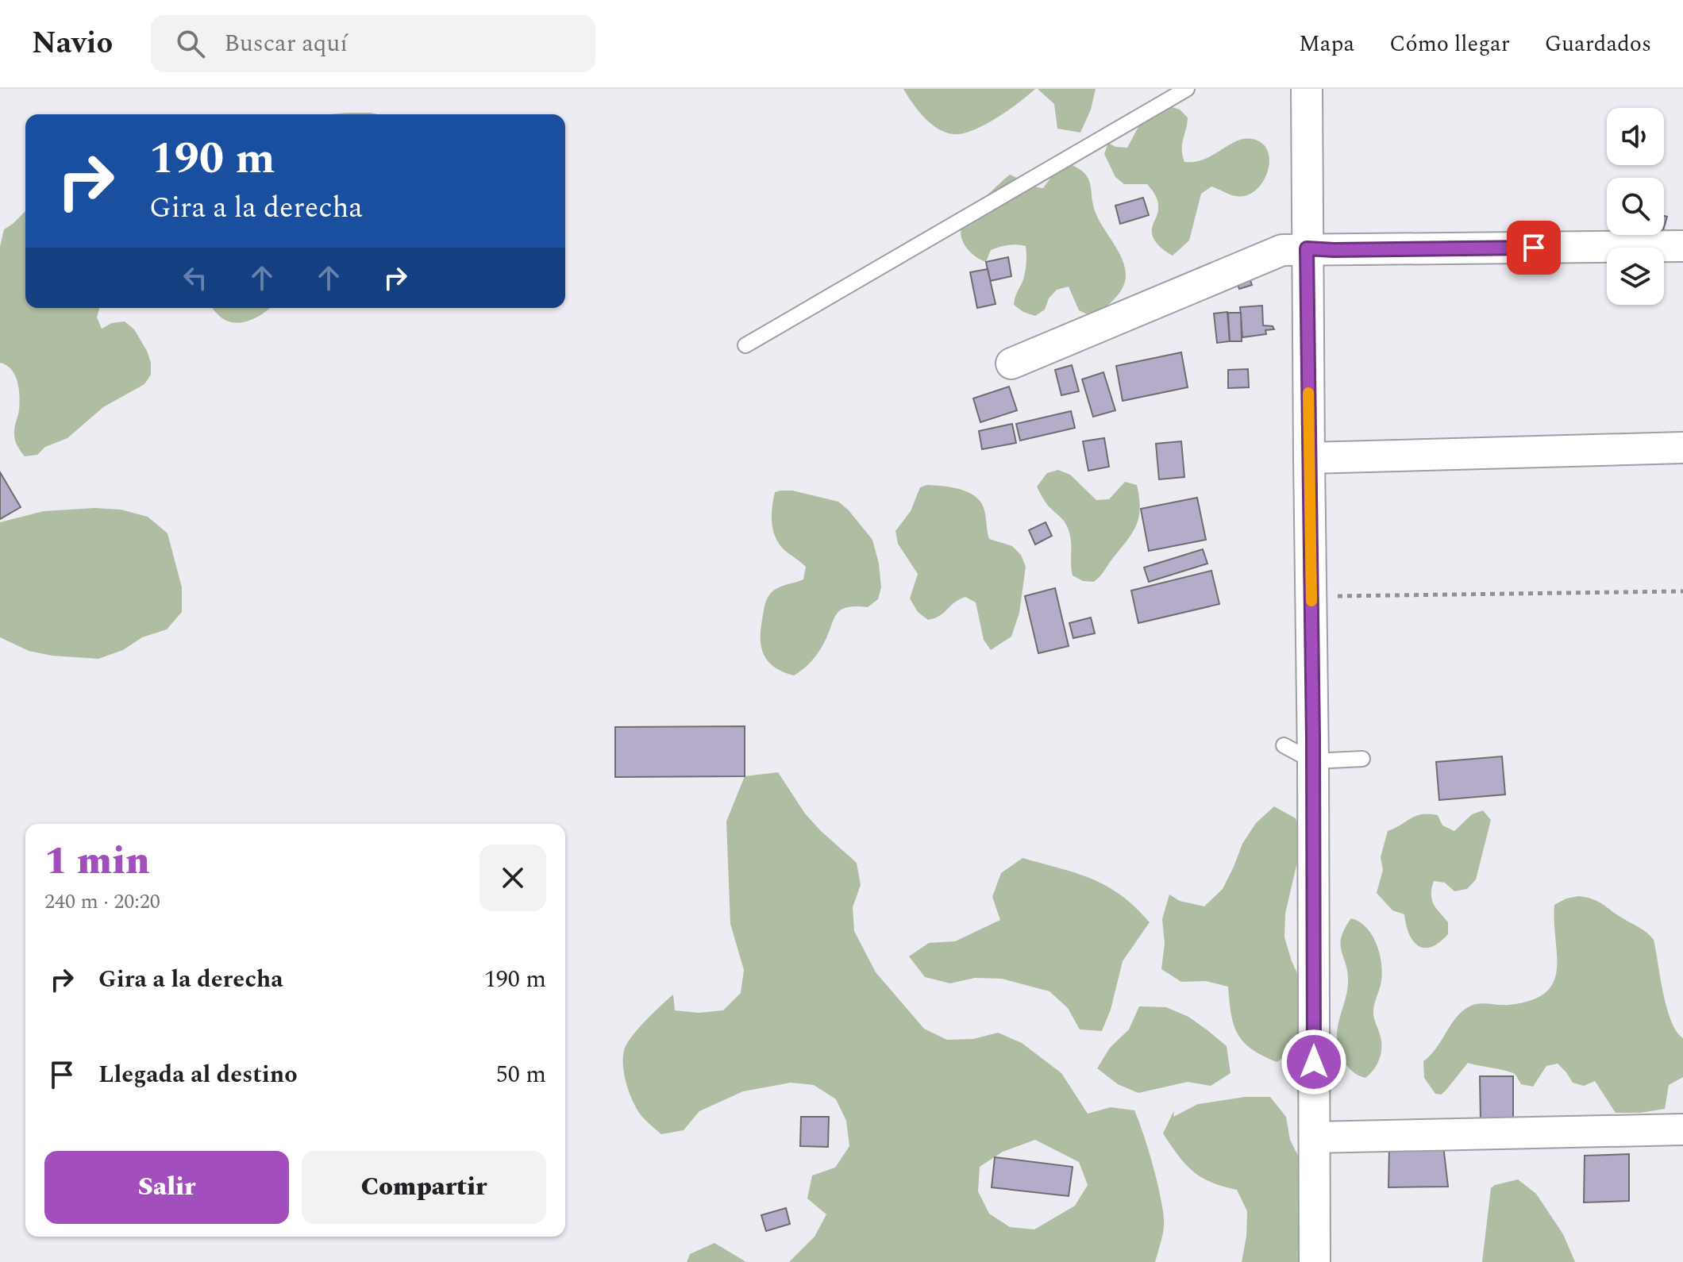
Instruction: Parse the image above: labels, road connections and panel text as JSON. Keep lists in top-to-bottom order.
{
  "page": {
    "header": "Navio",
    "search": "Buscar aquí",
    "nav": ["Mapa", "Cómo llegar", "Guardados"],
    "turn": ["190 m", "Gira a la derecha"],
    "heading": ["1 min", "240 m · 20:20"],
    "list": [
      {
        "name": "Gira a la derecha",
        "value": "190 m"
      },
      {
        "name": "Llegada al destino",
        "value": "50 m"
      }
    ],
    "buttons": ["Salir", "Compartir"]
  }
}
